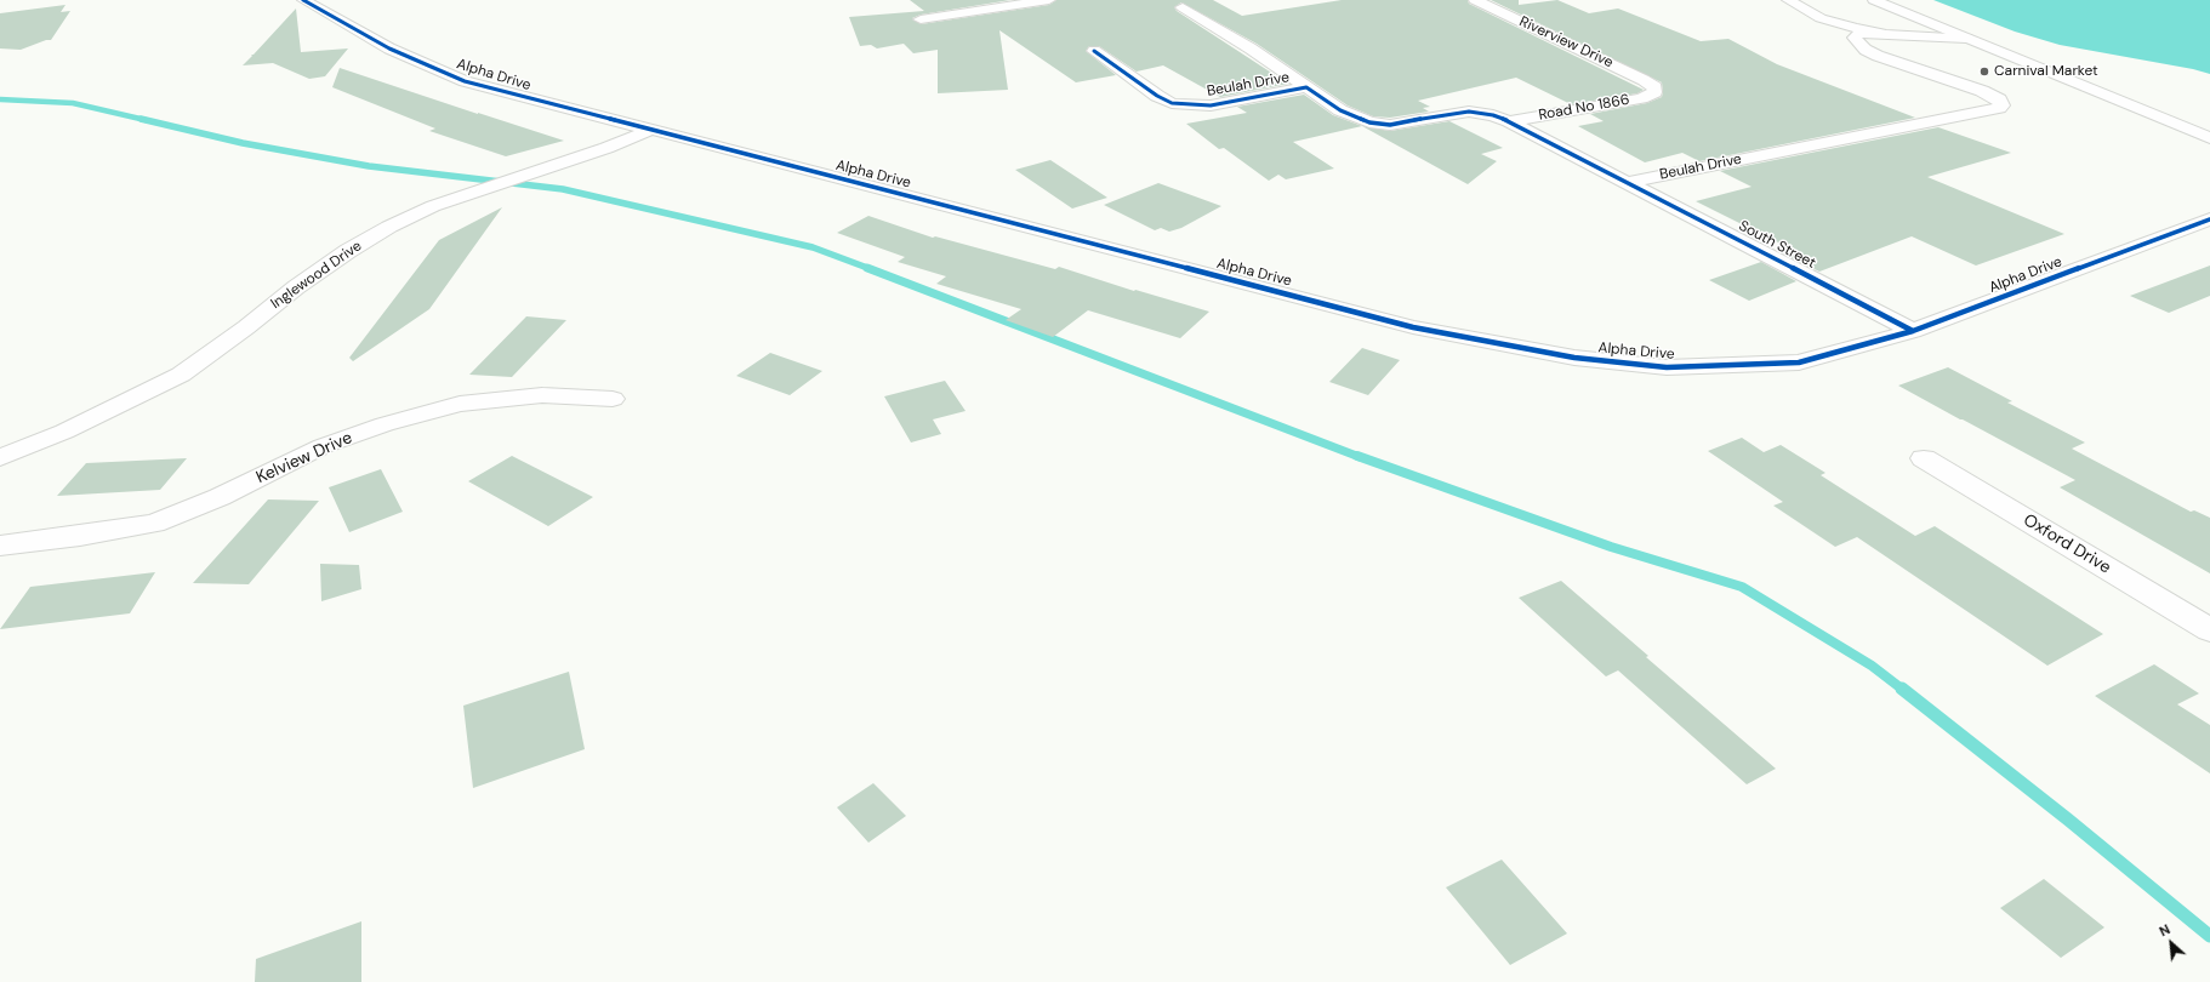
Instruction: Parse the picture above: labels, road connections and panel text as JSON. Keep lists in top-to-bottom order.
{
  "streets": {
    "street": [
      "Riverview Drive",
      "Alpha Drive",
      "Beulah Drive",
      "Road No 1866",
      "South Street",
      "Inglewood Drive",
      "Kelview Drive",
      "Oxford Drive"
    ]
  },
  "crossings": [
    ["Riverview Drive", "Road No 1866"],
    ["Alpha Drive", "South Street"],
    ["Alpha Drive", "Inglewood Drive"],
    ["Beulah Drive", "Road No 1866"],
    ["Beulah Drive", "South Street"]
  ],
  "places": ["Carnival Market"],
  "north": "top left"
}
